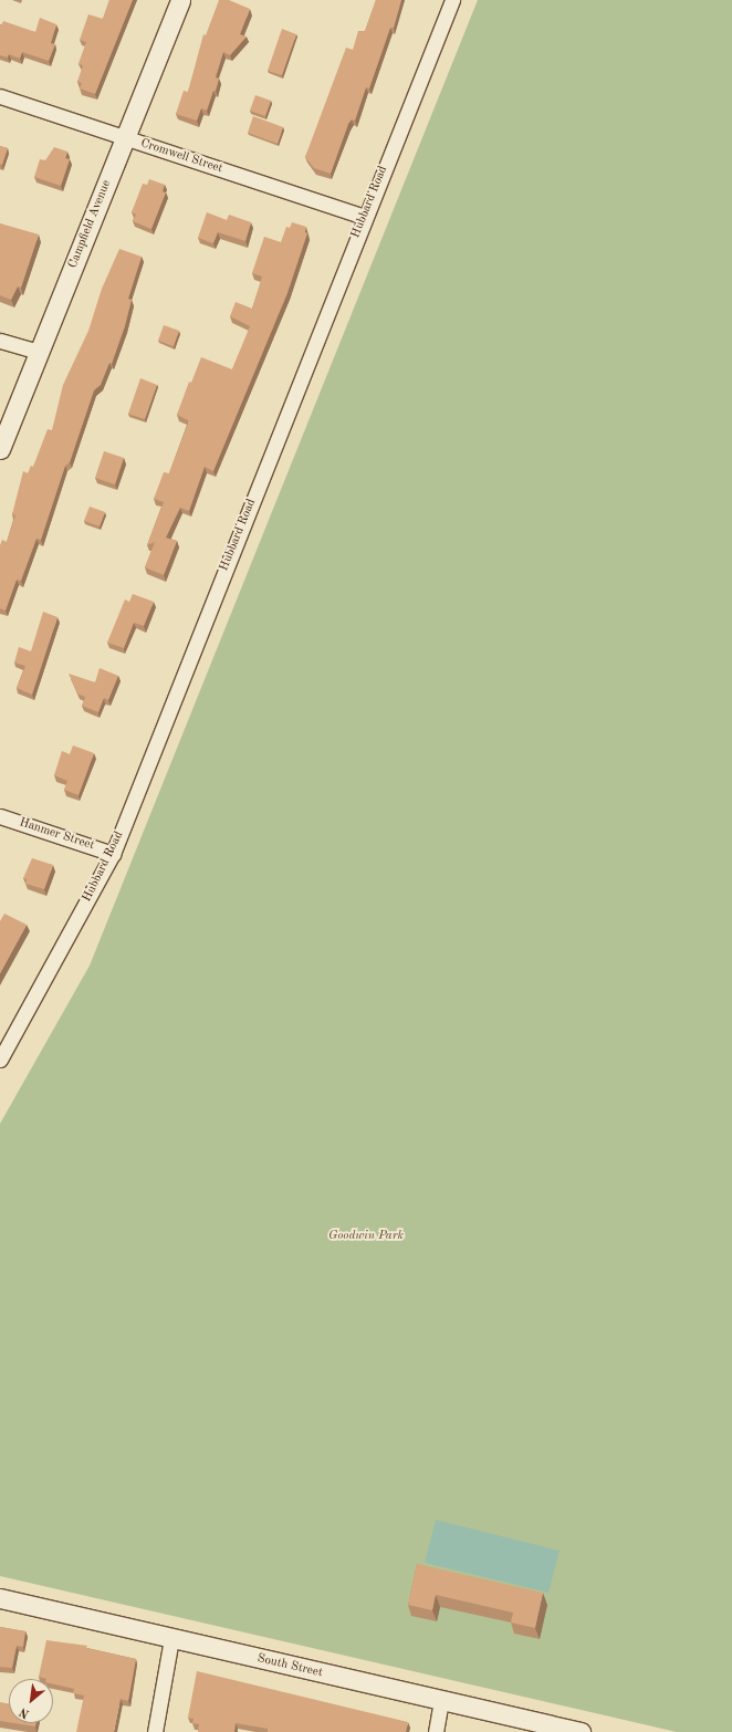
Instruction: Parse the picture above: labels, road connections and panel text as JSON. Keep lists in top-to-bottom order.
{
  "streets": {
    "street": [
      "Cromwell Street",
      "Hubbard Road",
      "Campfield Avenue",
      "Hanmer Street",
      "South Street"
    ]
  },
  "crossings": [
    ["Cromwell Street", "Hubbard Road"],
    ["Cromwell Street", "Campfield Avenue"],
    ["Hubbard Road", "Hanmer Street"]
  ],
  "parks": ["Goodwin Park"],
  "north": "bottom left"
}
